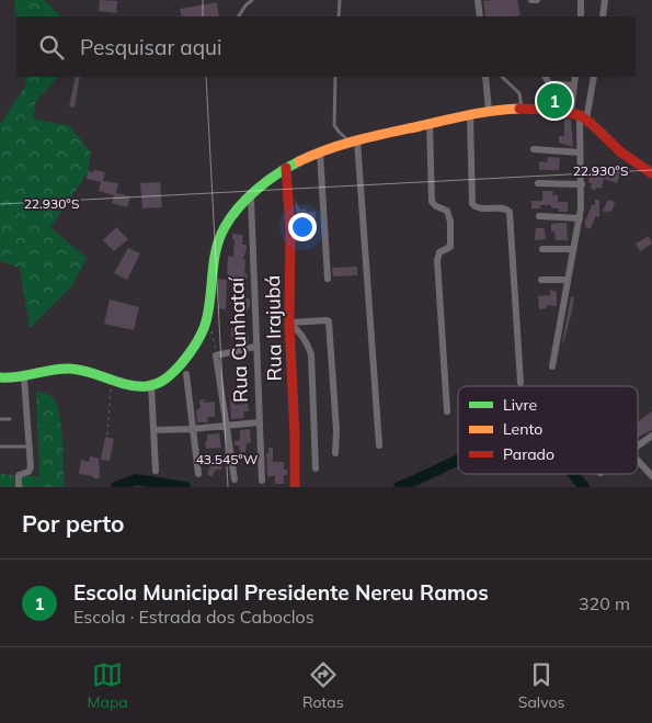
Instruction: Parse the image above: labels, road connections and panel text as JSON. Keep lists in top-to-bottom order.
{
  "streets": {
    "street": ["Rua Irajubá", "Rua Cunhataí"]
  },
  "legend": ["Livre", "Lento", "Parado"],
  "page": {
    "search": "Pesquisar aqui",
    "pins": "1",
    "heading": "Por perto",
    "list": [
      {
        "mark": "1",
        "name": "Escola Municipal Presidente Nereu Ramos",
        "note": "Escola · Estrada dos Caboclos",
        "value": "320 m"
      }
    ],
    "nav": ["Mapa", "Rotas", "Salvos"]
  },
  "coordinates": ["22.930°S", "43.545°W"]
}
